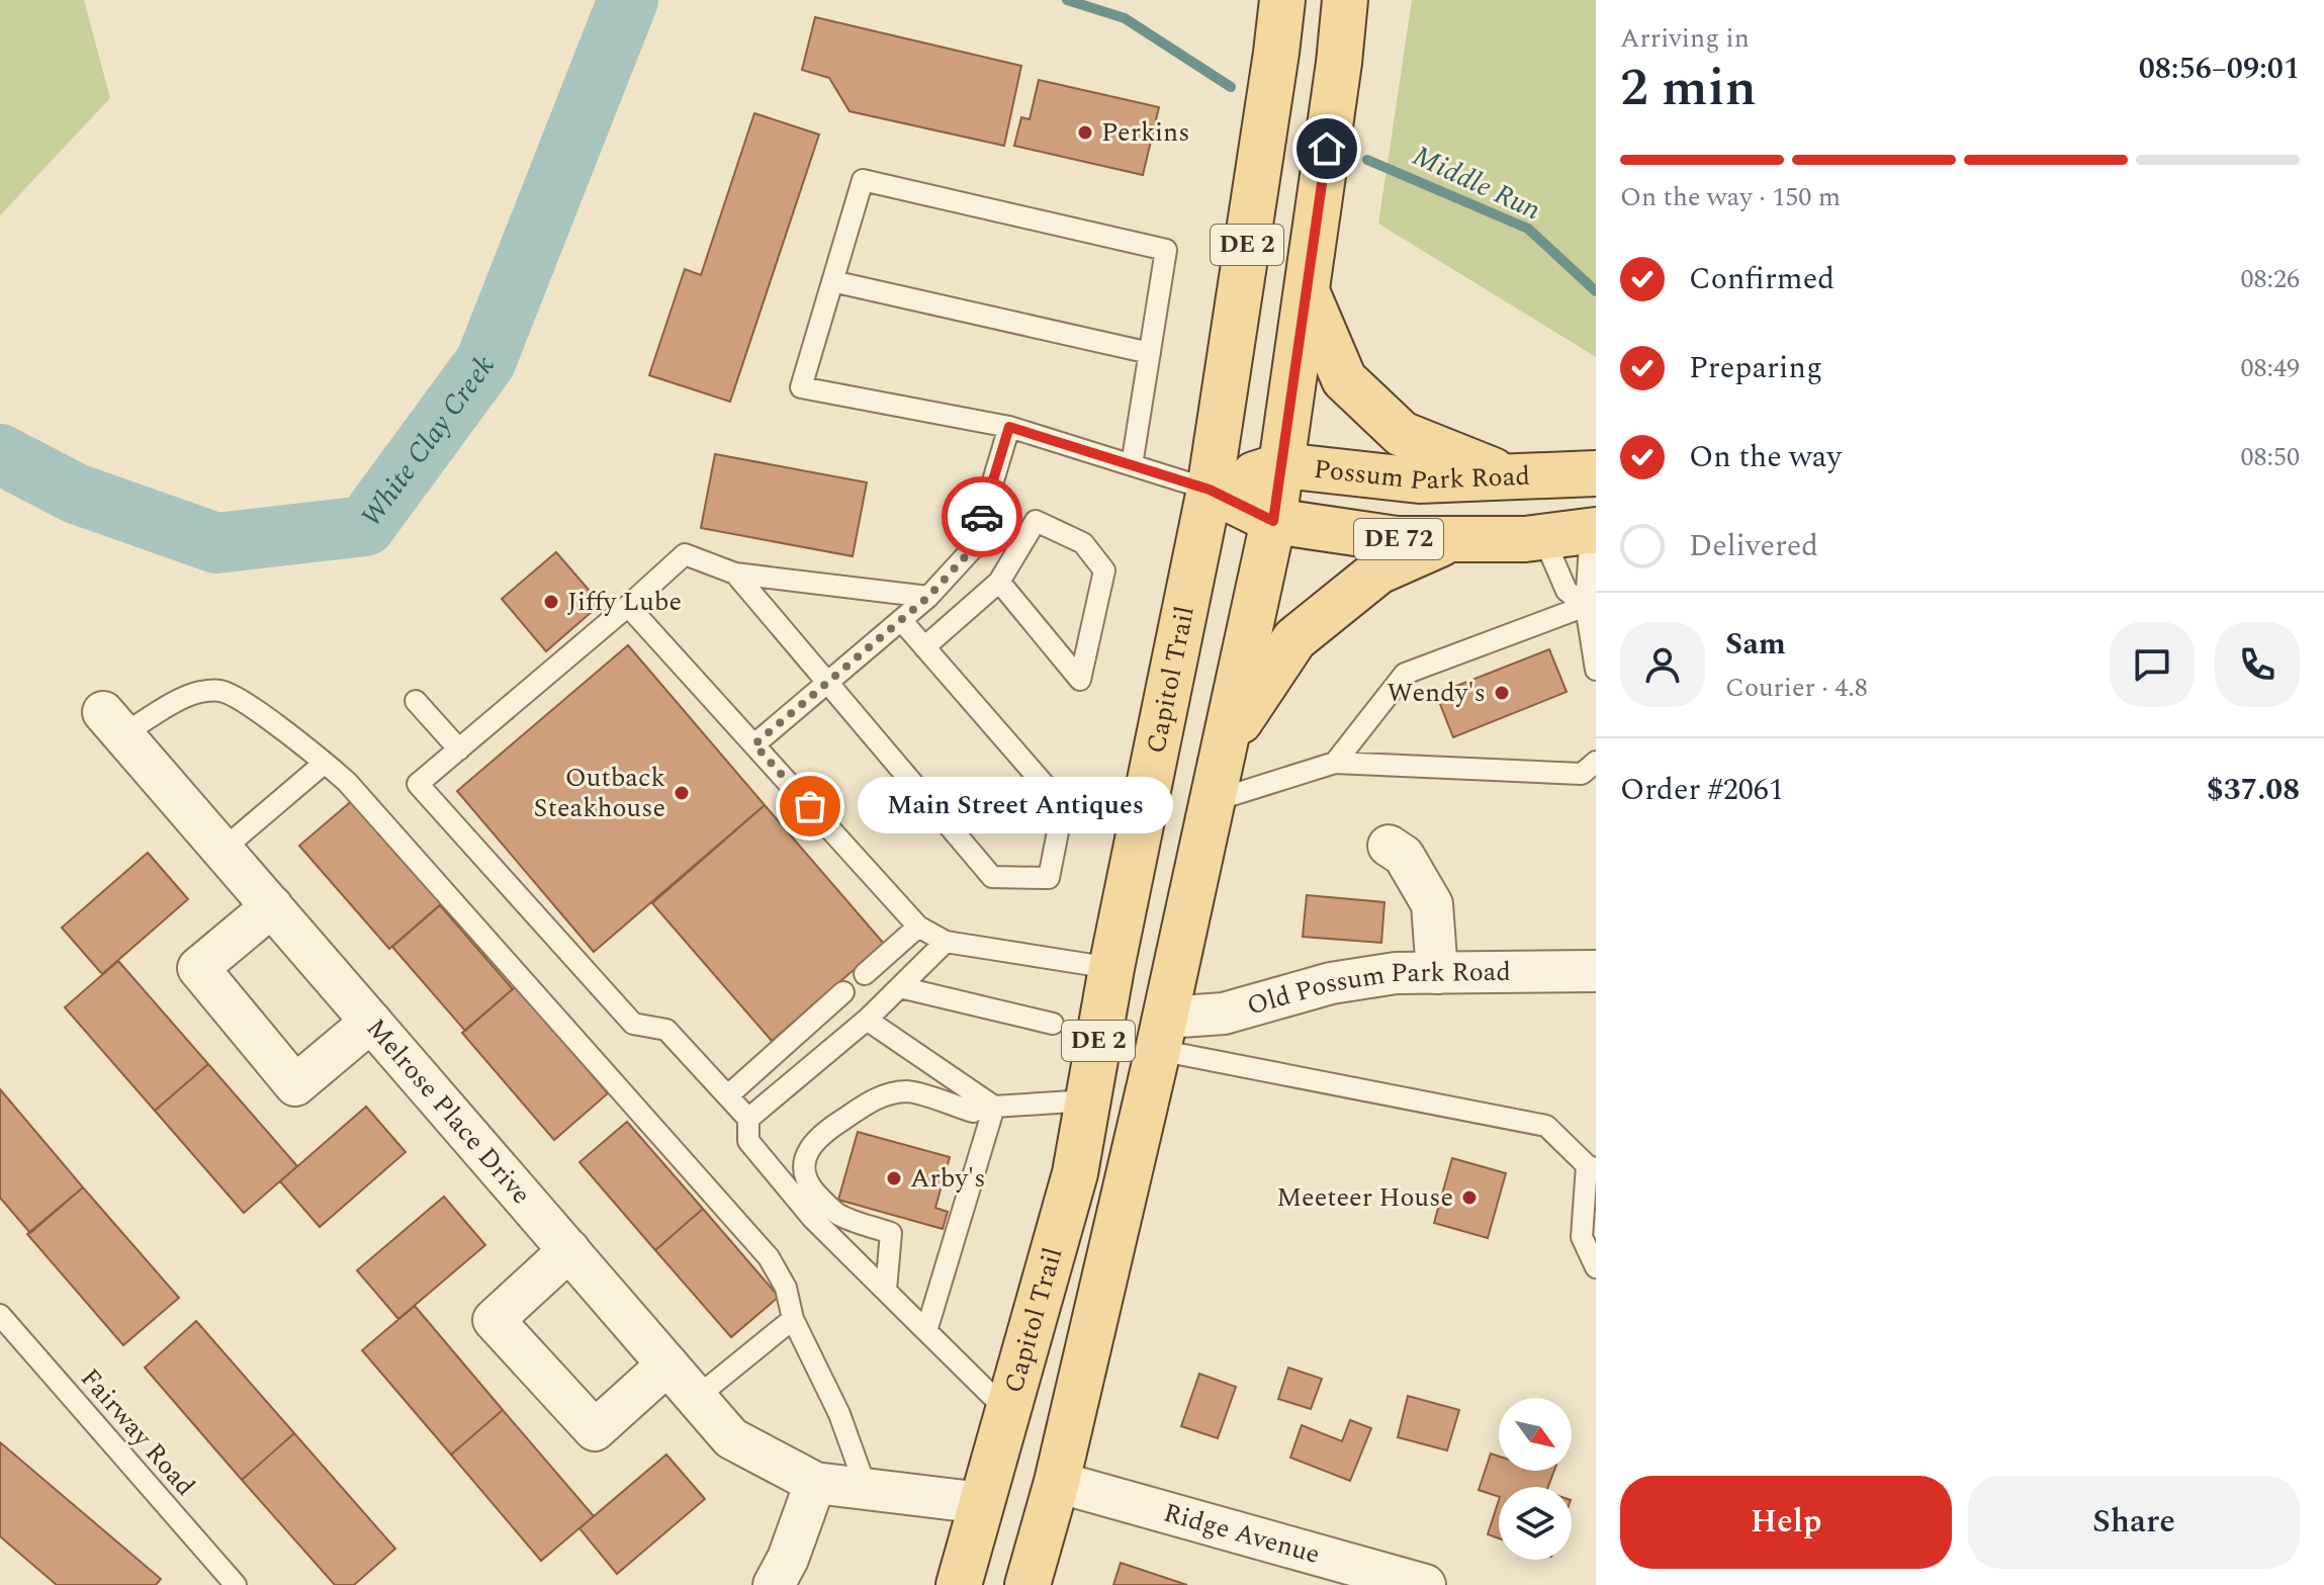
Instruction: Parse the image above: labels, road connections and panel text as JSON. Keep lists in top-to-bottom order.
{
  "streets": {
    "main road": [
      "DE 2",
      "Possum Park Road",
      "DE 72",
      "Capitol Trail"
    ],
    "street": ["Old Possum Park Road", "Melrose Place Drive", "Ridge Avenue"],
    "lane": ["Fairway Road"]
  },
  "crossings": [
    ["DE 2", "Possum Park Road"],
    ["DE 2", "DE 72"],
    ["DE 2", "Old Possum Park Road"],
    ["DE 2", "Ridge Avenue"],
    ["Possum Park Road", "DE 72"],
    ["Possum Park Road", "Capitol Trail"],
    ["DE 72", "Capitol Trail"],
    ["Capitol Trail", "Melrose Place Drive"]
  ],
  "water": ["Middle Run", "White Clay Creek"],
  "places": [
    "Perkins",
    "Jiffy Lube",
    "Wendy's",
    "Outback Steakhouse",
    "Main Street Antiques",
    "Arby's",
    "Meeteer House"
  ],
  "north": "bottom right",
  "page": {
    "heading": ["2 min", "Arriving in", "08:56–09:01"],
    "panel": [
      "Sam",
      "Courier · 4.8",
      "Order #2061",
      "$37.08"
    ],
    "bar": "On the way · 150 m",
    "list": [
      ["Confirmed", "08:26"],
      ["Preparing", "08:49"],
      ["On the way", "08:50"],
      "Delivered"
    ],
    "bubble": "Main Street Antiques",
    "buttons": ["Help", "Share"]
  }
}
